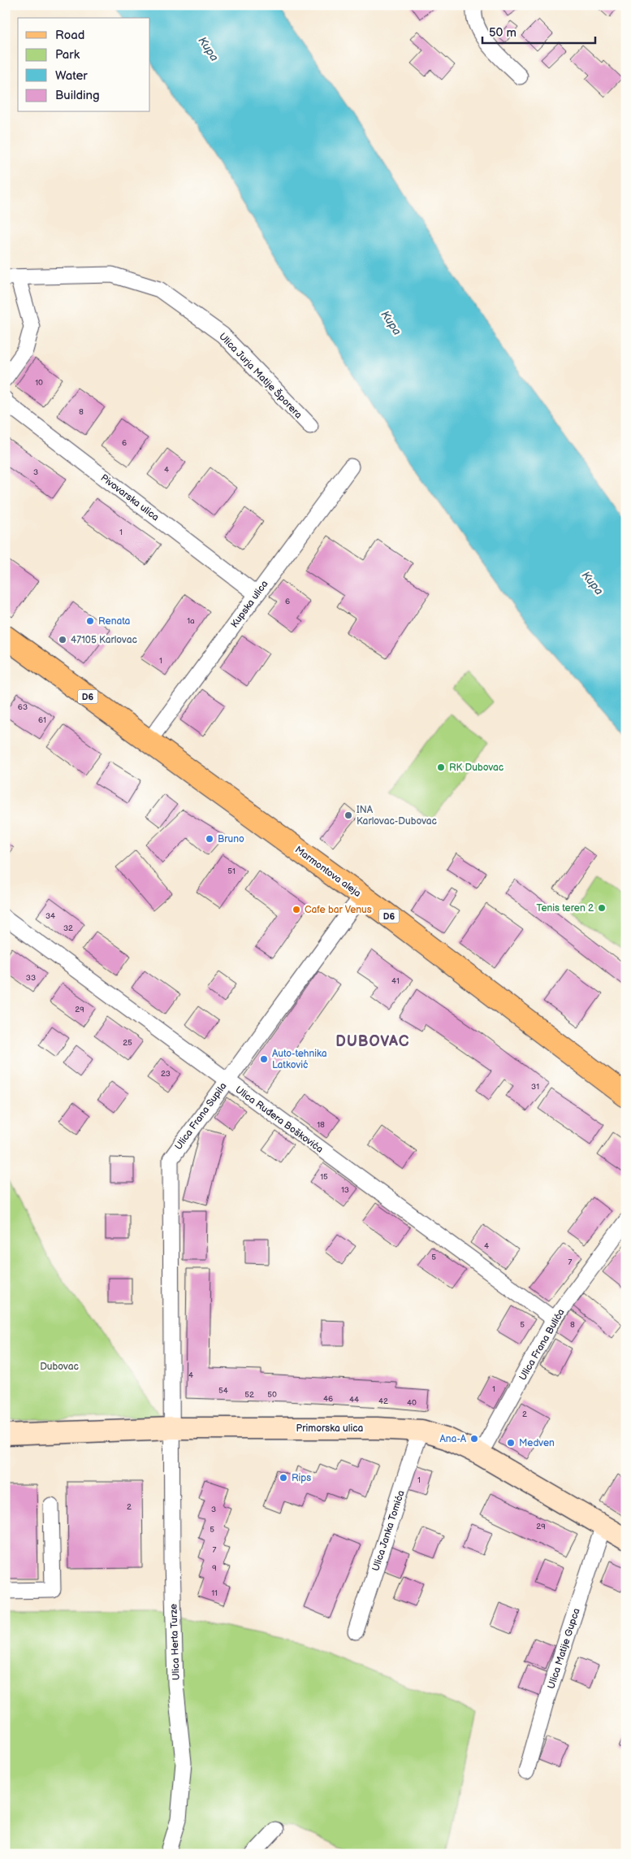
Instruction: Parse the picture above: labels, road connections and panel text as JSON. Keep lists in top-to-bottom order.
{
  "streets": {
    "main road": ["D6", "Marmontova aleja", "Primorska ulica"],
    "street": [
      "Ulica Jurja Matije Šporera",
      "Pivovarska ulica",
      "Kupska ulica",
      "Ulica Frana Supila",
      "Ulica Ruđera Boškovića",
      "Ulica Frana Bulića",
      "Ulica Janka Tomića",
      "Ulica Herta Turze",
      "Ulica Matije Gupca"
    ]
  },
  "crossings": [
    ["Pivovarska ulica", "Kupska ulica"],
    ["Kupska ulica", "Marmontova aleja"],
    ["Marmontova aleja", "Ulica Frana Supila"],
    ["Ulica Frana Supila", "Ulica Ruđera Boškovića"],
    ["Ulica Frana Supila", "Primorska ulica"],
    ["Ulica Frana Supila", "Ulica Herta Turze"],
    ["Ulica Ruđera Boškovića", "Ulica Frana Bulića"],
    ["Ulica Frana Bulića", "Primorska ulica"],
    ["Primorska ulica", "Ulica Janka Tomića"],
    ["Primorska ulica", "Ulica Herta Turze"],
    ["Primorska ulica", "Ulica Matije Gupca"]
  ],
  "districts": ["DUBOVAC"],
  "water": ["Kupa"],
  "parks": ["Dubovac"],
  "places": [
    "Renata",
    "47105 Karlovac",
    "RK Dubovac",
    "INA Karlovac-Dubovac",
    "Bruno",
    "Tenis teren 2",
    "Cafe bar Venus",
    "Auto-tehnika Latković",
    "Ana-A",
    "Medven",
    "Rips"
  ],
  "house_numbers": [
    "10",
    "8",
    "6",
    "4",
    "3",
    "1",
    "6",
    "1a",
    "1",
    "63",
    "61",
    "51",
    "34",
    "32",
    "33",
    "41",
    "29",
    "25",
    "23",
    "31",
    "18",
    "15",
    "13",
    "4",
    "5",
    "7",
    "5",
    "8",
    "4",
    "1",
    "54",
    "52",
    "50",
    "46",
    "44",
    "42",
    "40",
    "2",
    "1",
    "2",
    "3",
    "29",
    "5",
    "7",
    "9",
    "11"
  ],
  "legend": [
    "Road",
    "Park",
    "Water",
    "Building"
  ],
  "scale_bar": "50 m"
}
